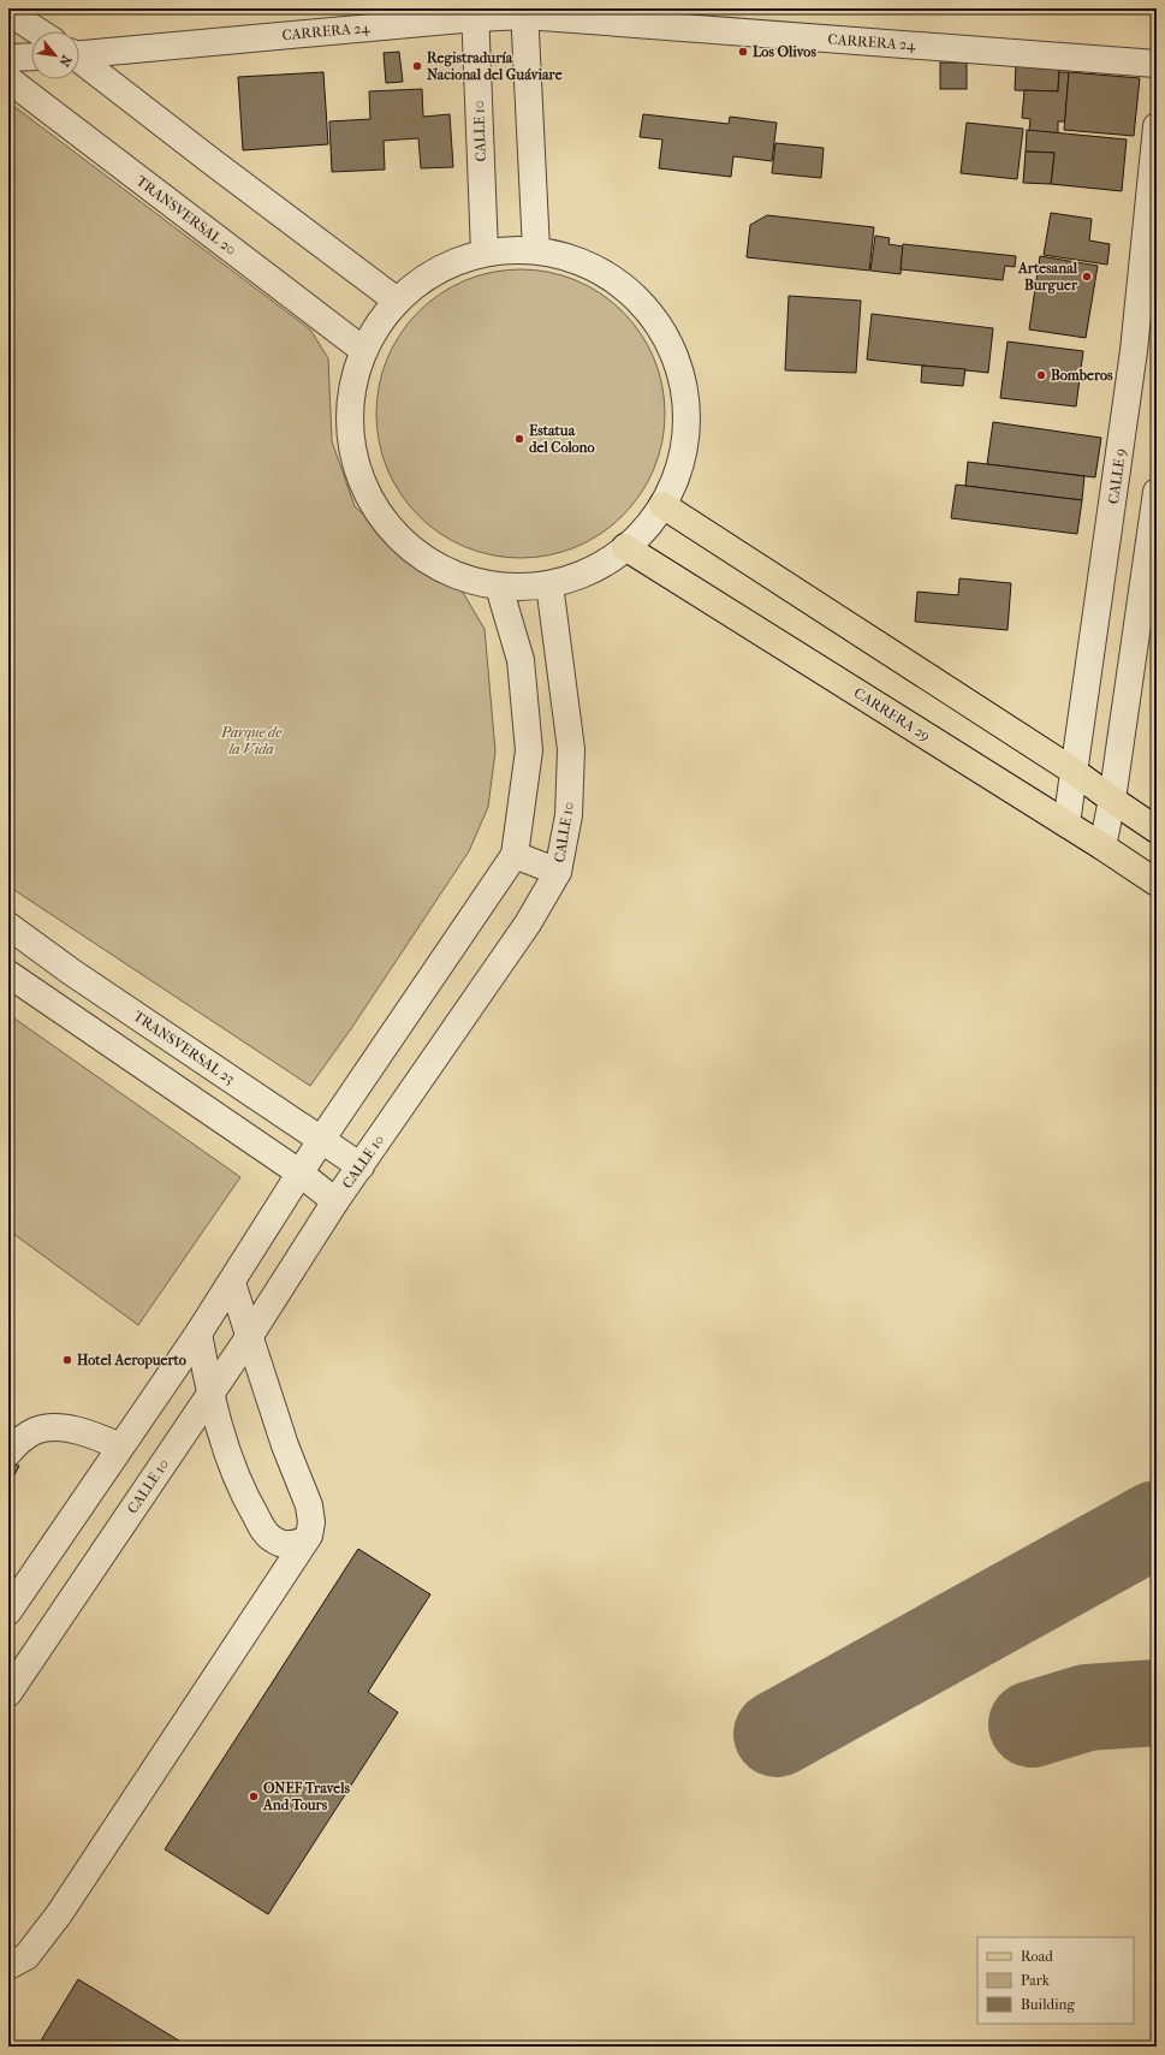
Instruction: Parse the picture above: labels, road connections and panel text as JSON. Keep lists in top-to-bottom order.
{
  "streets": {
    "main road": ["CARRERA 29"],
    "street": [
      "CARRERA 24",
      "CALLE 10",
      "TRANSVERSAL 20",
      "CALLE 9",
      "TRANSVERSAL 23"
    ]
  },
  "crossings": [
    ["CARRERA 24", "CALLE 10"],
    ["CALLE 10", "TRANSVERSAL 23"],
    ["CALLE 9", "CARRERA 29"]
  ],
  "parks": ["Parque de la Vida"],
  "places": [
    "Los Olivos",
    "Registraduría Nacional del Guáviare",
    "Artesanal Burguer",
    "Bomberos",
    "Estatua del Colono",
    "Hotel Aeropuerto",
    "ONEF Travels And Tours"
  ],
  "legend": ["Road", "Park", "Building"],
  "north": "bottom right"
}
